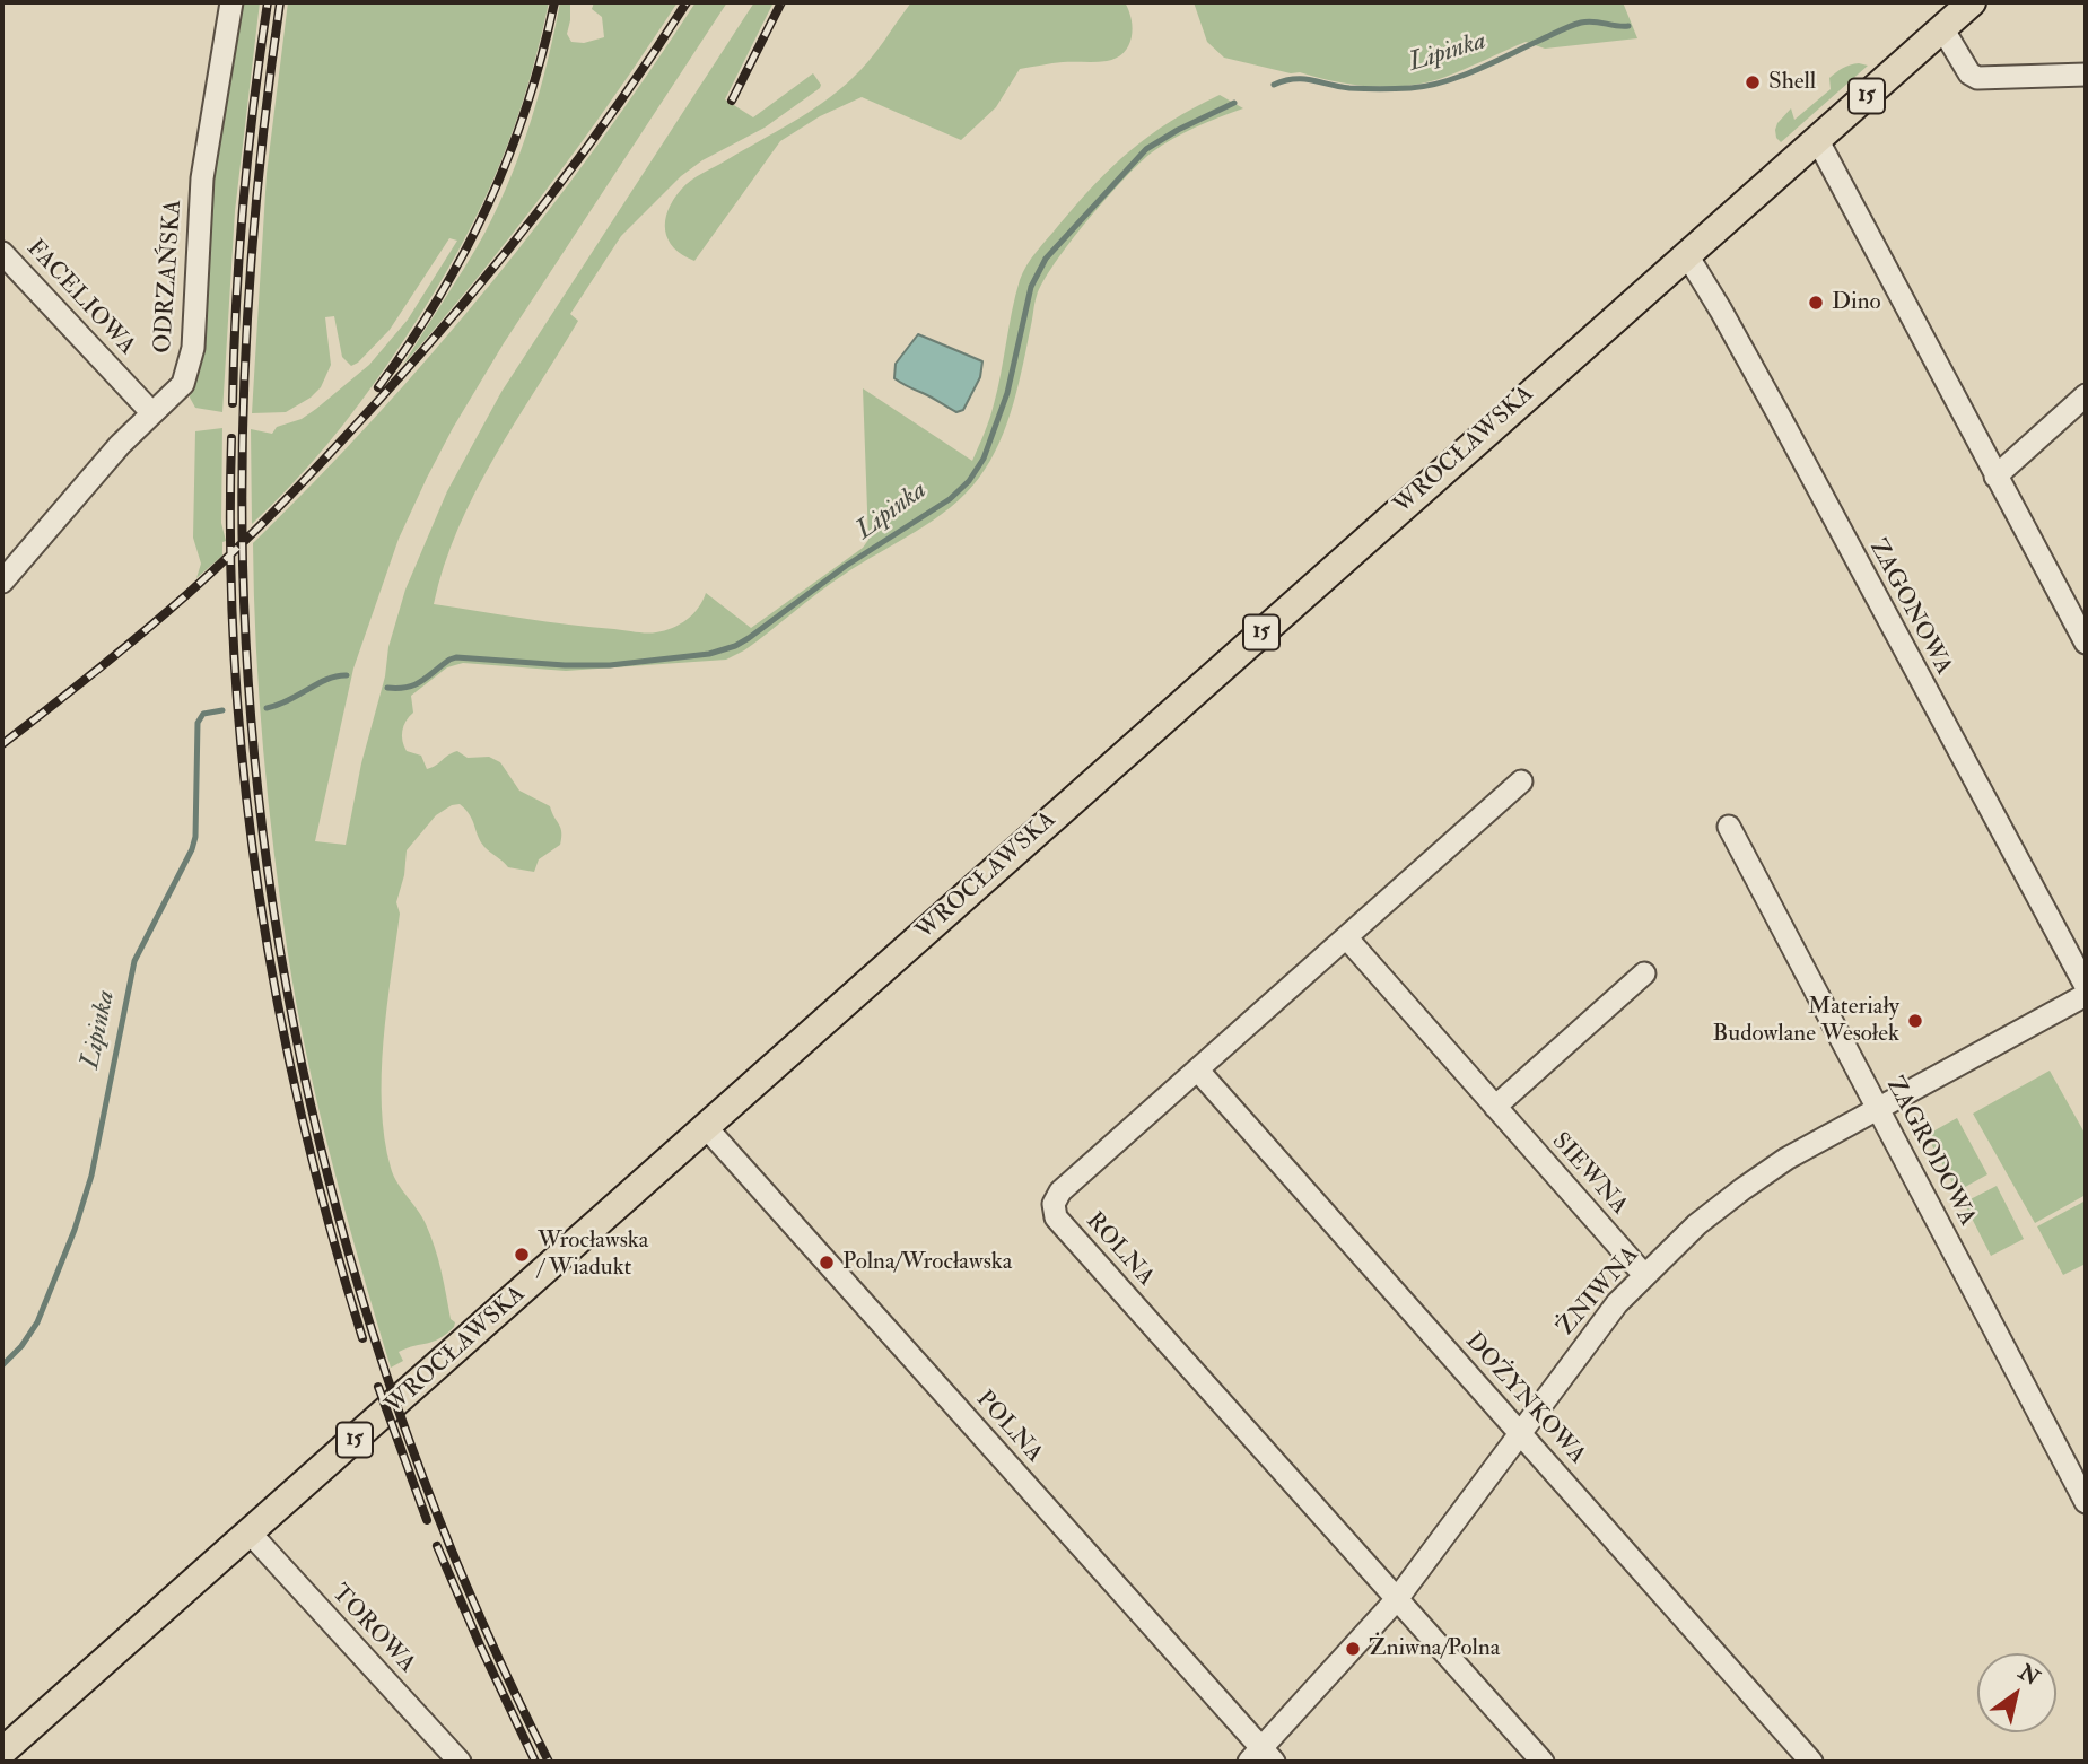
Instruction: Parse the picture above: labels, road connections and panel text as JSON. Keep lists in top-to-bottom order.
{
  "streets": {
    "main road": ["15", "WROCŁAWSKA"],
    "street": [
      "ODRZAŃSKA",
      "FACELIOWA",
      "ZAGONOWA",
      "ZAGRODOWA",
      "SIEWNA",
      "ROLNA",
      "ŻNIWNA",
      "DOŻYNKOWA",
      "POLNA",
      "TOROWA"
    ]
  },
  "crossings": [
    ["ODRZAŃSKA", "FACELIOWA"],
    ["WROCŁAWSKA", "ZAGONOWA"],
    ["WROCŁAWSKA", "POLNA"],
    ["WROCŁAWSKA", "TOROWA"],
    ["ZAGRODOWA", "ŻNIWNA"],
    ["SIEWNA", "ROLNA"],
    ["SIEWNA", "ŻNIWNA"],
    ["ROLNA", "ŻNIWNA"],
    ["ROLNA", "DOŻYNKOWA"],
    ["ŻNIWNA", "DOŻYNKOWA"],
    ["ŻNIWNA", "POLNA"]
  ],
  "water": ["Lipinka"],
  "places": [
    "Shell",
    "Dino",
    "Materiały Budowlane Wesołek",
    "Wrocławska / Wiadukt",
    "Polna/Wrocławska",
    "Żniwna/Polna"
  ],
  "north": "top right"
}
